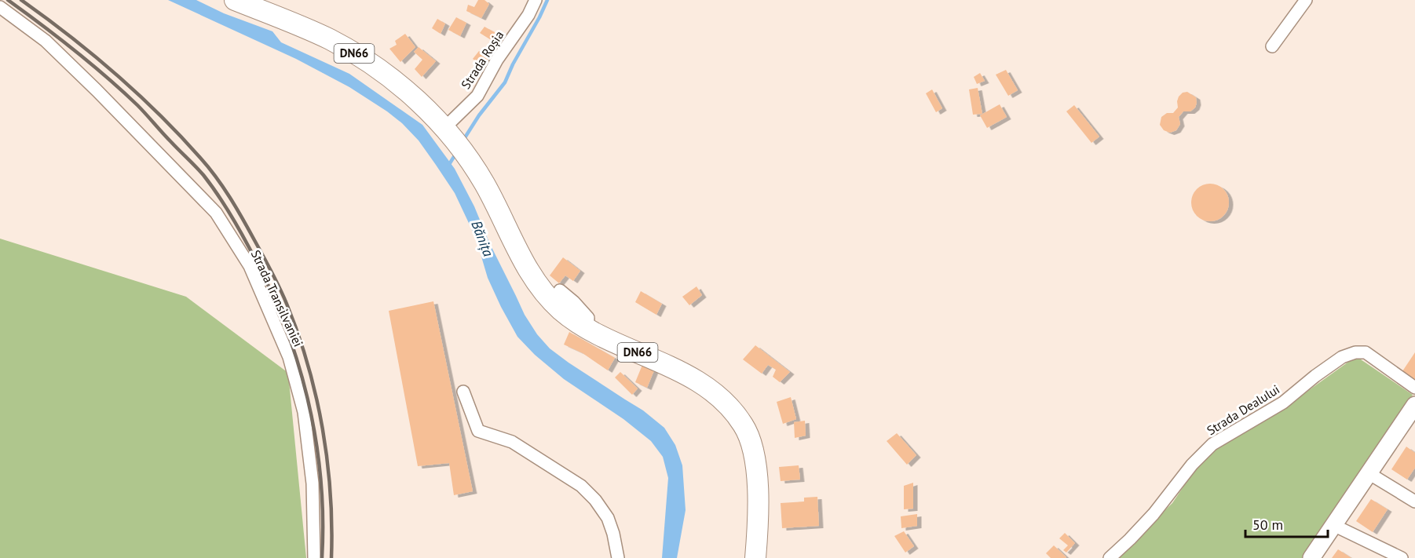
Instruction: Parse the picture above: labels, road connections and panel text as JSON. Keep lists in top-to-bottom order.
{
  "streets": {
    "highway": ["DN66"],
    "street": ["Strada Roșia", "Strada Transilvaniei", "Strada Dealului"]
  },
  "crossings": [
    ["DN66", "Strada Roșia"]
  ],
  "water": ["Bănița"],
  "scale_bar": "50 m"
}
